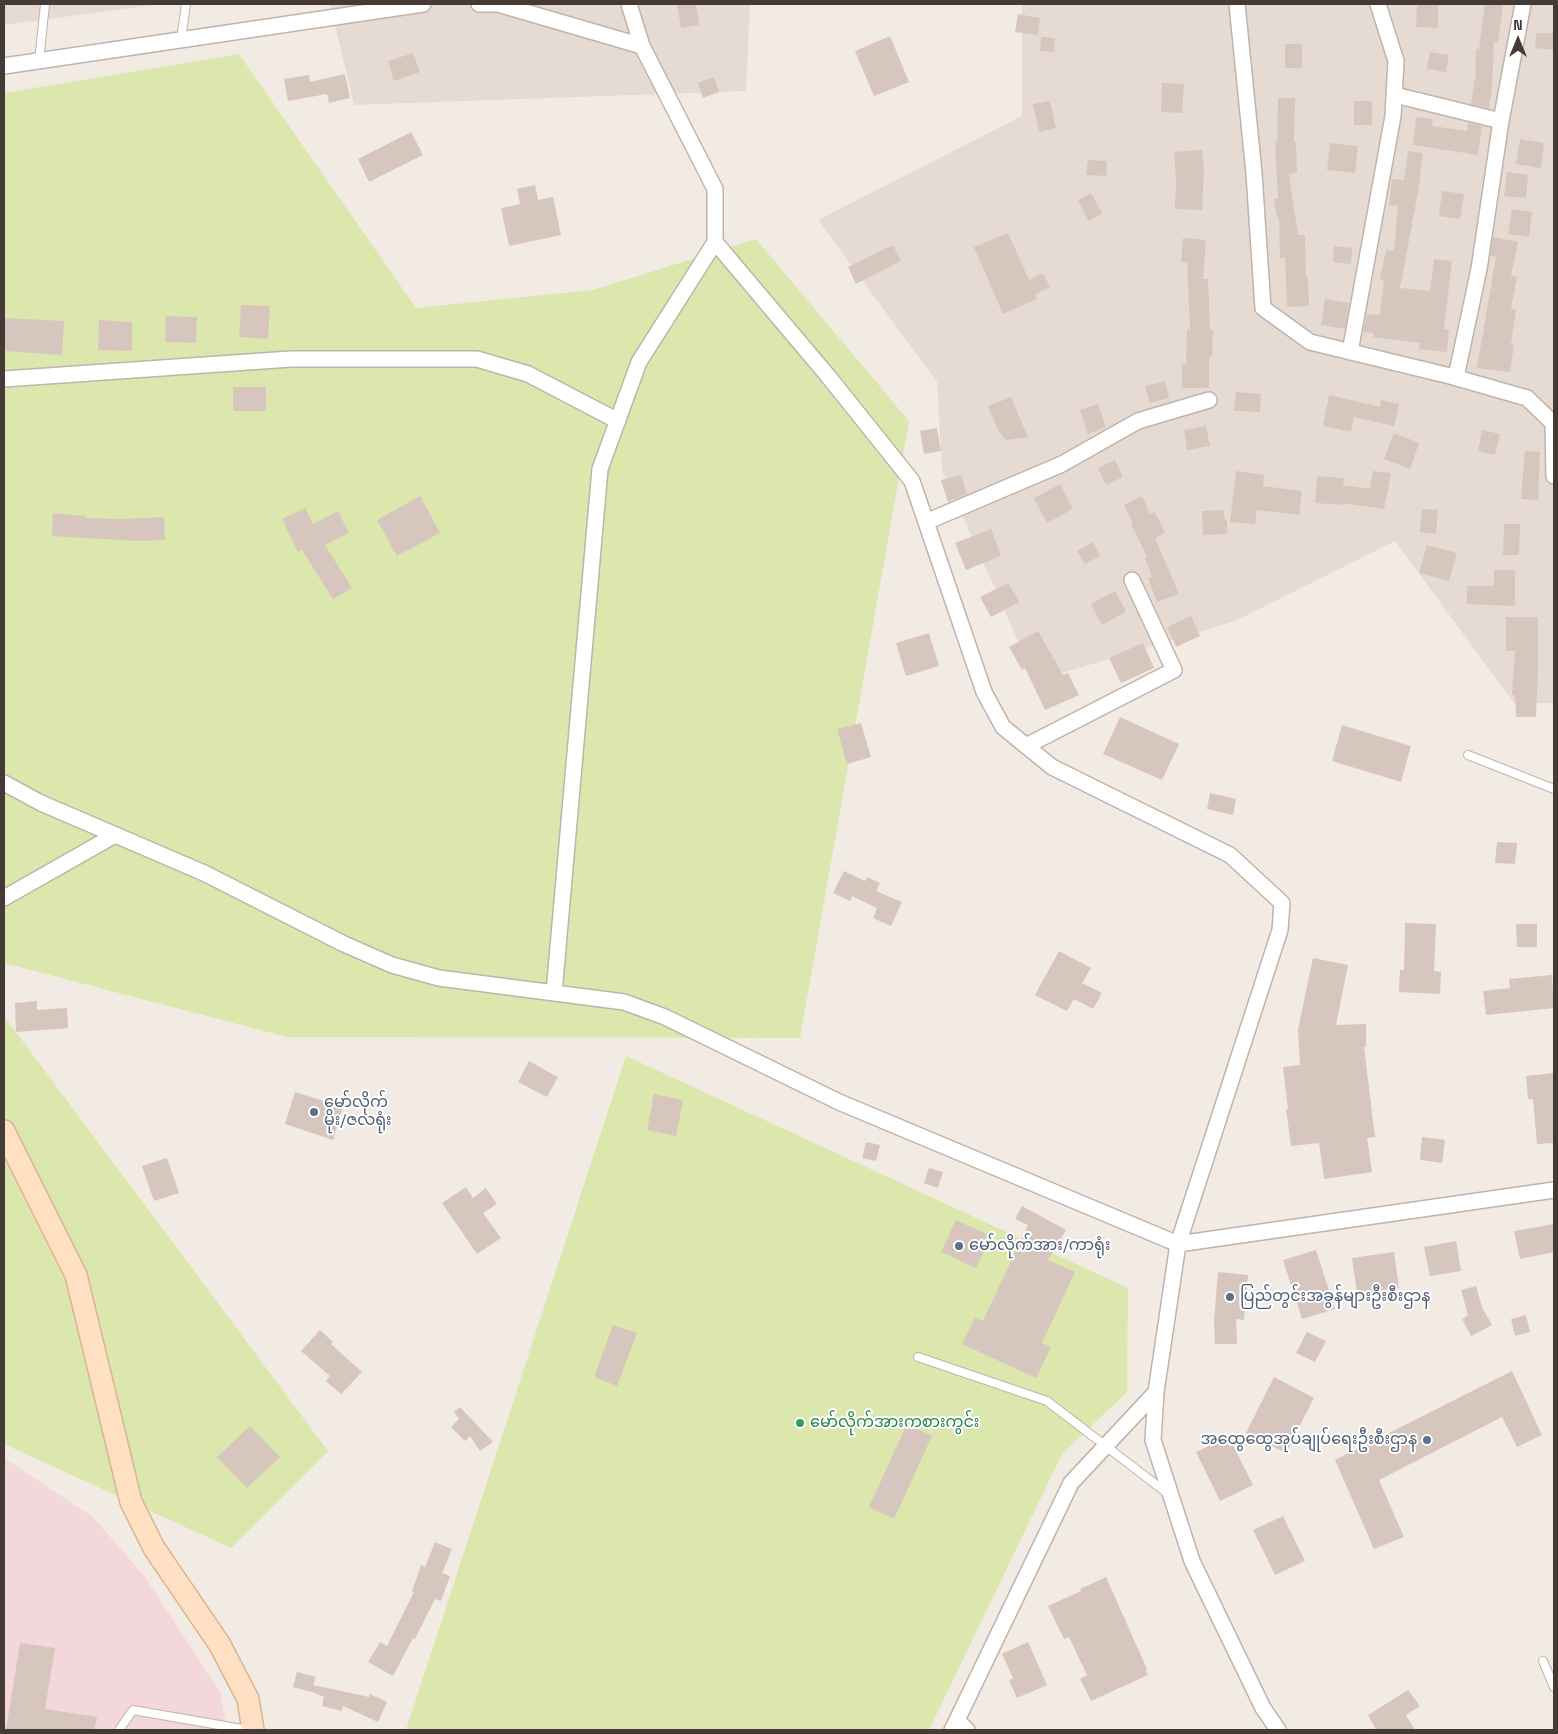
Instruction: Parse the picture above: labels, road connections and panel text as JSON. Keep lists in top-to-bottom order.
{
  "places": [
    "မော်လိုက် မိုး/ဇလရုံး",
    "မော်လိုက်အား/ကာရုံး",
    "ပြည်တွင်းအခွန်များဦးစီးဌာန",
    "မော်လိုက်အားကစားကွင်း",
    "အထွေထွေအုပ်ချုပ်ရေးဦးစီးဌာန"
  ],
  "north": "top"
}
